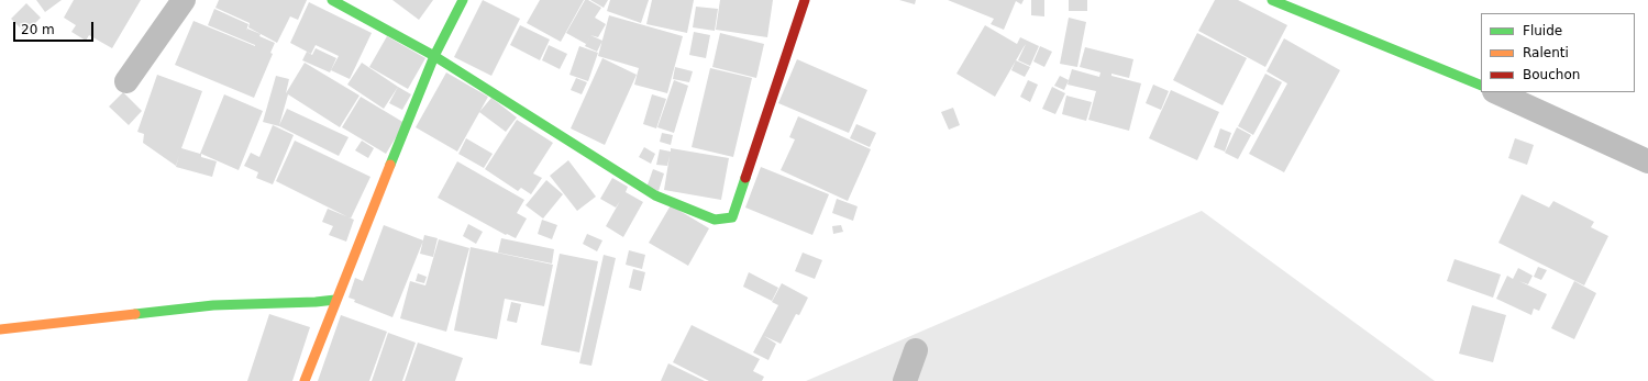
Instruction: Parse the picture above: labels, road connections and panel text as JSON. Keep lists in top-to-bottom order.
{
  "legend": ["Fluide", "Ralenti", "Bouchon"],
  "scale_bar": "20 m"
}
